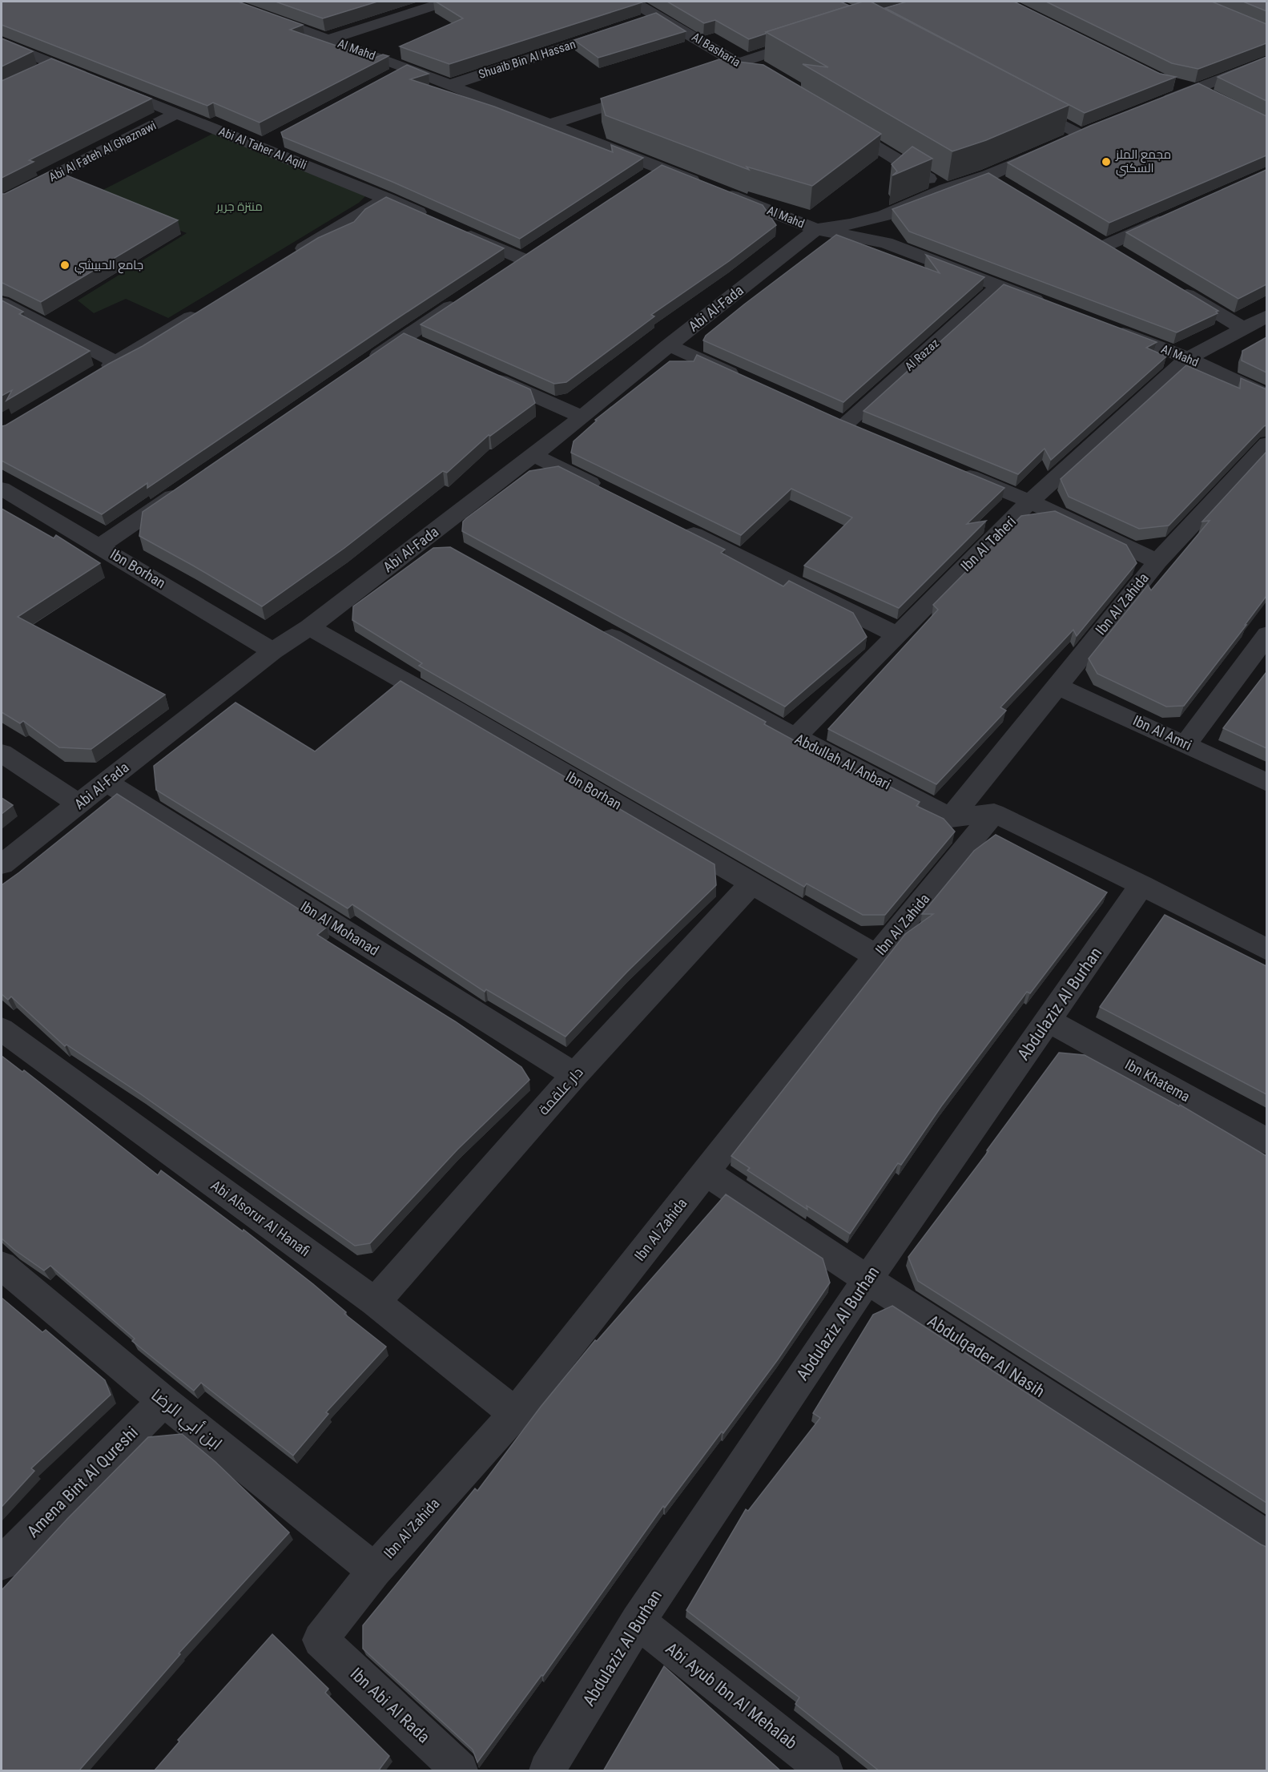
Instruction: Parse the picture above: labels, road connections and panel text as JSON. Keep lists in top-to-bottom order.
{
  "streets": {
    "street": [
      "Al Mahd",
      "Al Basharia",
      "Shuaib Bin Al Hassan",
      "Abi Al Taher Al Aqili",
      "Abi Al Fateh Al Ghaznawi",
      "Abi Al-Fada",
      "Al Razaz",
      "Ibn Al Taheri",
      "Ibn Borhan",
      "Ibn Al Zahida",
      "Ibn Al Amri",
      "Abdullah Al Anbari",
      "Ibn Al Mohanad",
      "Abdulaziz Al Burhan",
      "Ibn Khatema",
      "دار علقمة",
      "Abi Alsorur Al Hanafi",
      "Abdulqader Al Nasih",
      "ابن أبي الرضا",
      "Amena Bint Al Qureshi",
      "Abi Ayub Ibn Al Mehalab",
      "Ibn Abi Al Rada"
    ]
  },
  "crossings": [
    ["Al Mahd", "Shuaib Bin Al Hassan"],
    ["Al Mahd", "Abi Al-Fada"],
    ["Al Mahd", "Al Razaz"],
    ["Al Mahd", "Ibn Al Taheri"],
    ["Abi Al Taher Al Aqili", "Abi Al Fateh Al Ghaznawi"],
    ["Abi Al-Fada", "Ibn Borhan"],
    ["Abi Al-Fada", "Ibn Al Mohanad"],
    ["Ibn Al Taheri", "Abdullah Al Anbari"],
    ["Ibn Borhan", "Ibn Al Zahida"],
    ["Ibn Borhan", "دار علقمة"],
    ["Ibn Al Zahida", "Ibn Al Amri"],
    ["Ibn Al Zahida", "Abdullah Al Anbari"],
    ["Ibn Al Zahida", "Abi Alsorur Al Hanafi"],
    ["Ibn Al Zahida", "Abdulqader Al Nasih"],
    ["Ibn Al Zahida", "ابن أبي الرضا"],
    ["Ibn Al Zahida", "Ibn Abi Al Rada"],
    ["Ibn Al Mohanad", "دار علقمة"],
    ["Abdulaziz Al Burhan", "Ibn Khatema"],
    ["Abdulaziz Al Burhan", "Abdulqader Al Nasih"],
    ["Abdulaziz Al Burhan", "Abi Ayub Ibn Al Mehalab"],
    ["دار علقمة", "Abi Alsorur Al Hanafi"],
    ["ابن أبي الرضا", "Amena Bint Al Qureshi"]
  ],
  "parks": ["منتزة جرير"],
  "places": ["مجمع الملز السكني", "جامع الحبيشي"]
}
